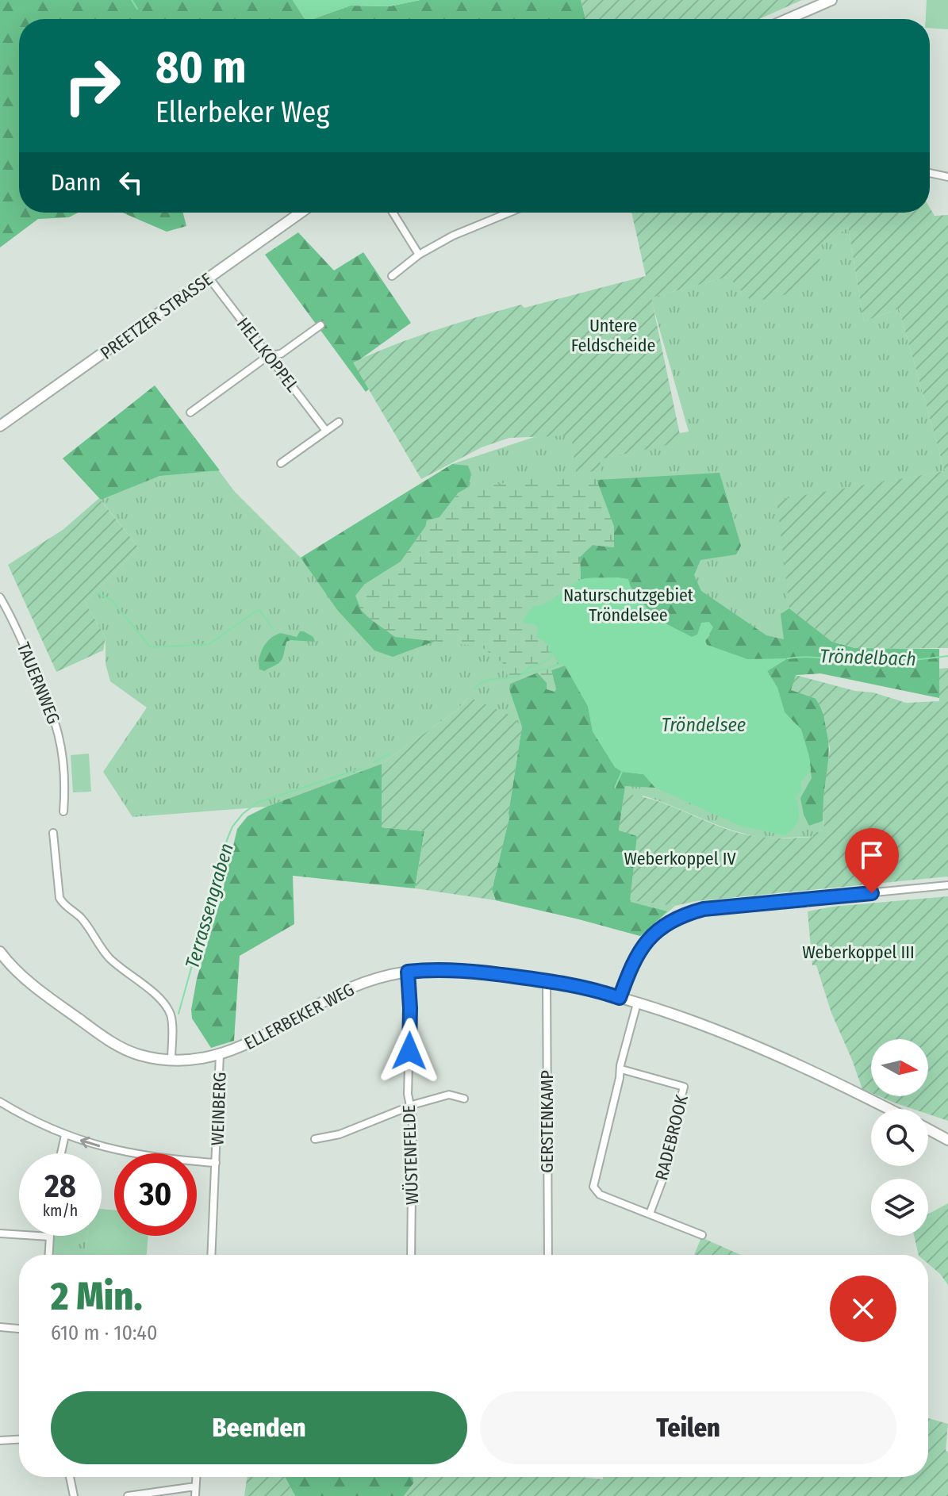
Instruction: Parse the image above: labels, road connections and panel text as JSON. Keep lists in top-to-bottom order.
{
  "streets": {
    "street": [
      "PREETZER STRASSE",
      "HELLKOPPEL",
      "TAUERNWEG",
      "ELLERBEKER WEG",
      "WEINBERG",
      "GERSTENKAMP",
      "RADEBROOK",
      "WÜSTENFELDE"
    ]
  },
  "crossings": [
    ["PREETZER STRASSE", "HELLKOPPEL"],
    ["ELLERBEKER WEG", "WEINBERG"],
    ["ELLERBEKER WEG", "GERSTENKAMP"],
    ["ELLERBEKER WEG", "WÜSTENFELDE"]
  ],
  "water": ["Tröndelbach", "Tröndelsee", "Terrassengraben"],
  "parks": [
    "Untere Feldscheide",
    "Naturschutzgebiet Tröndelsee",
    "Weberkoppel IV",
    "Weberkoppel III"
  ],
  "north": "right",
  "page": {
    "turn": ["80 m", "Ellerbeker Weg"],
    "then": "Dann",
    "speed": "28 km/h",
    "limit": "30",
    "heading": ["2 Min.", "610 m · 10:40"],
    "buttons": ["Beenden", "Teilen"]
  }
}
